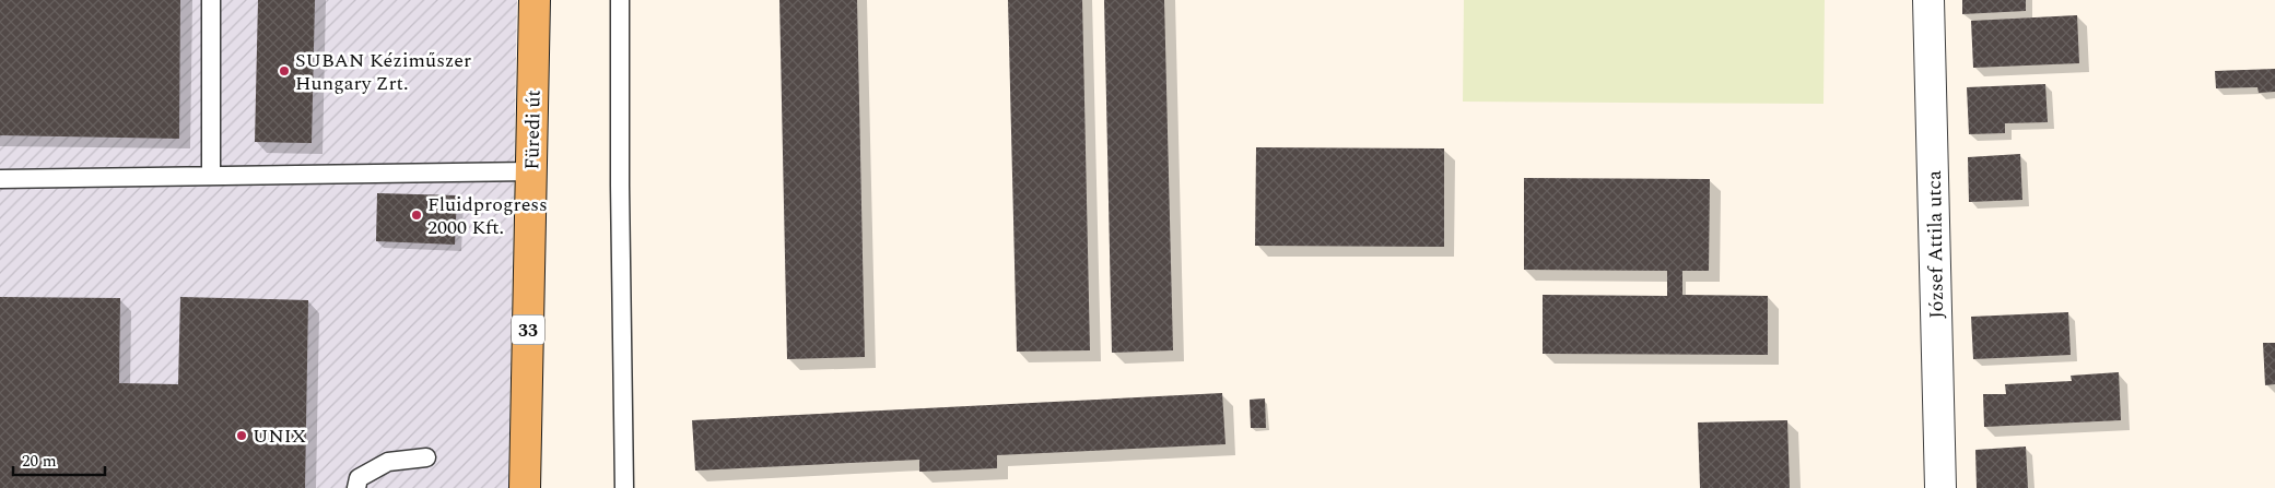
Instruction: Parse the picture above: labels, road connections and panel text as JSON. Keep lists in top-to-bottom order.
{
  "streets": {
    "main road": ["Füredi út", "33"],
    "street": ["József Attila utca"]
  },
  "places": ["SUBAN Kéziműszer Hungary Zrt.", "Fluidprogress 2000 Kft.", "UNIX"],
  "scale_bar": "20 m"
}
